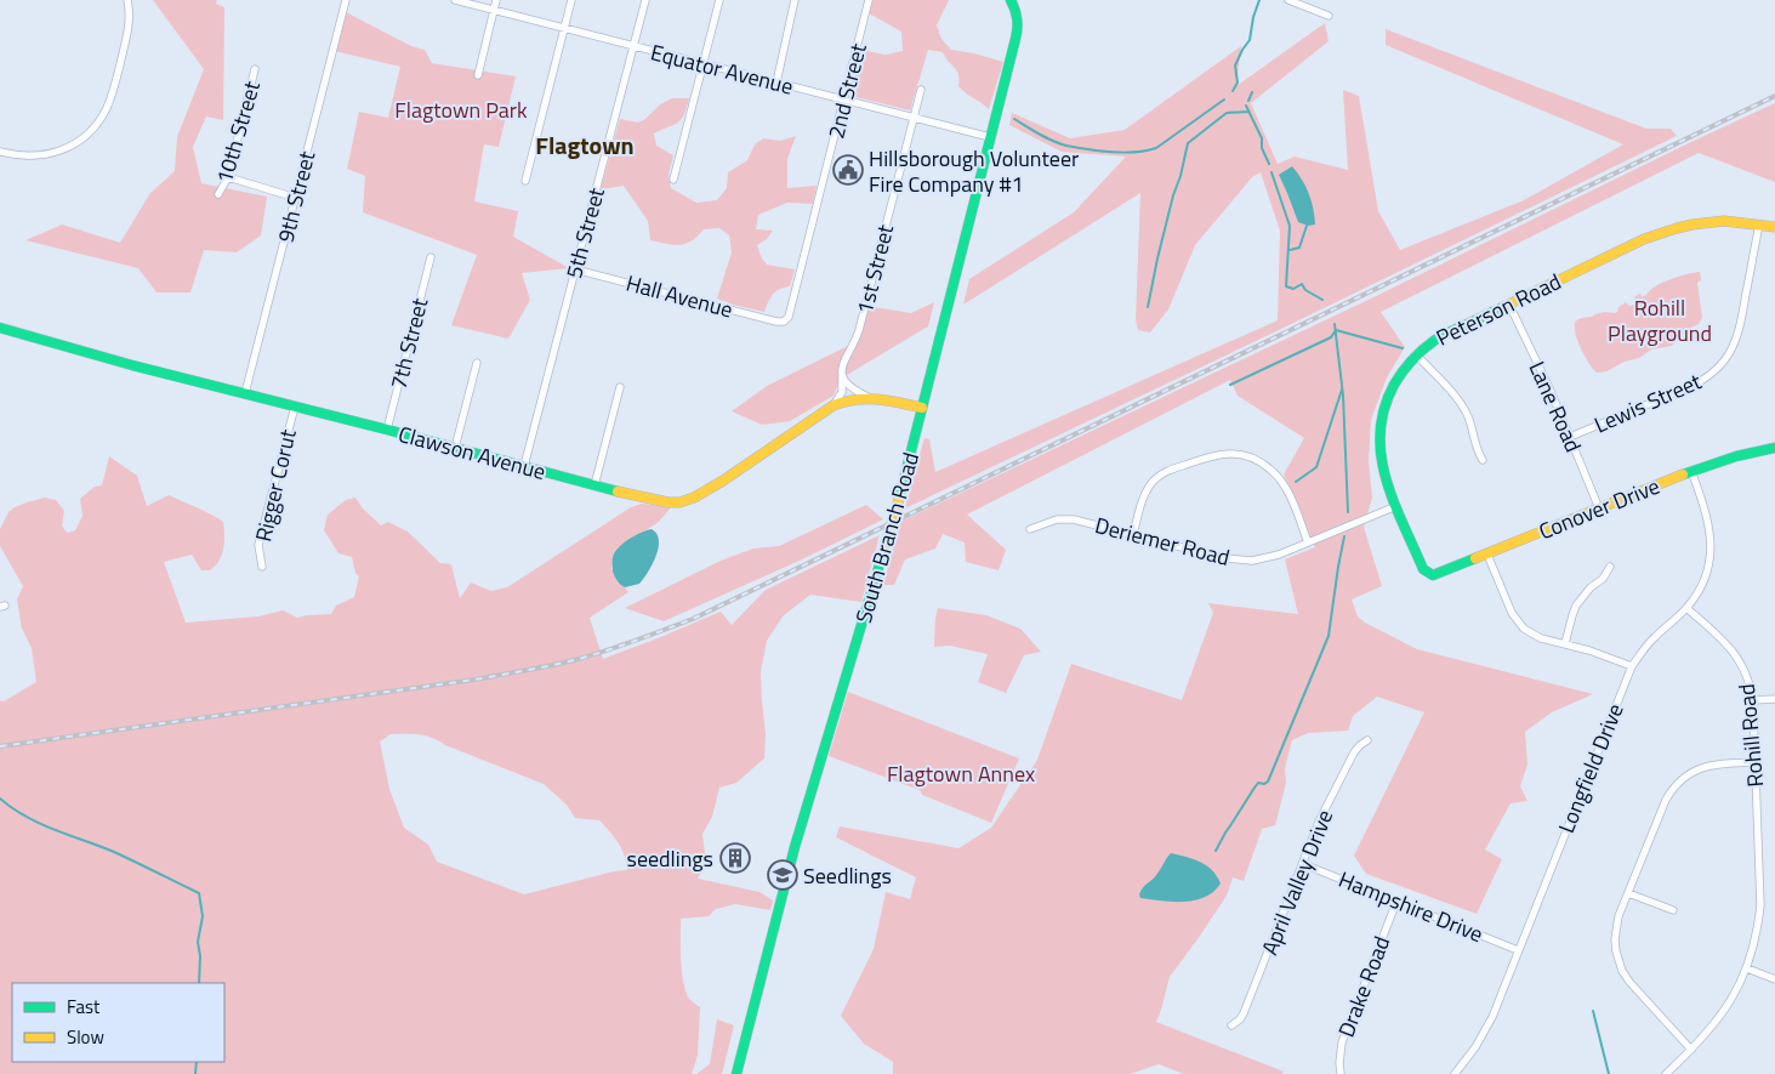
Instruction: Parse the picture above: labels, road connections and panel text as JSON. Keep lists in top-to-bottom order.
{
  "streets": {
    "street": [
      "Equator Avenue",
      "2nd Street",
      "10th Street",
      "9th Street",
      "5th Street",
      "1st Street",
      "Hall Avenue",
      "Peterson Road",
      "7th Street",
      "Lewis Street",
      "Lane Road",
      "Clawson Avenue",
      "Rigger Corut",
      "Conover Drive",
      "South Branch Road",
      "Deriemer Road",
      "Rohill Road",
      "Longfield Drive",
      "April Valley Drive",
      "Hampshire Drive",
      "Drake Road"
    ]
  },
  "crossings": [
    ["Equator Avenue", "2nd Street"],
    ["Equator Avenue", "5th Street"],
    ["Equator Avenue", "1st Street"],
    ["Equator Avenue", "South Branch Road"],
    ["2nd Street", "Hall Avenue"],
    ["9th Street", "Clawson Avenue"],
    ["5th Street", "Hall Avenue"],
    ["5th Street", "Clawson Avenue"],
    ["1st Street", "Clawson Avenue"],
    ["Peterson Road", "Lewis Street"],
    ["Peterson Road", "Lane Road"],
    ["Peterson Road", "Conover Drive"],
    ["Peterson Road", "Deriemer Road"],
    ["7th Street", "Clawson Avenue"],
    ["Lewis Street", "Lane Road"],
    ["Lane Road", "Conover Drive"],
    ["Clawson Avenue", "Rigger Corut"],
    ["Clawson Avenue", "South Branch Road"],
    ["Conover Drive", "Longfield Drive"],
    ["Rohill Road", "Longfield Drive"],
    ["Longfield Drive", "Hampshire Drive"],
    ["April Valley Drive", "Hampshire Drive"],
    ["Hampshire Drive", "Drake Road"]
  ],
  "districts": ["Flagtown"],
  "parks": ["Flagtown Park", "Rohill Playground", "Flagtown Annex"],
  "places": {
    "public building": ["Hillsborough Volunteer Fire Company #1"],
    "building": ["seedlings"],
    "school or university": ["Seedlings"]
  },
  "legend": ["Fast", "Slow"]
}
